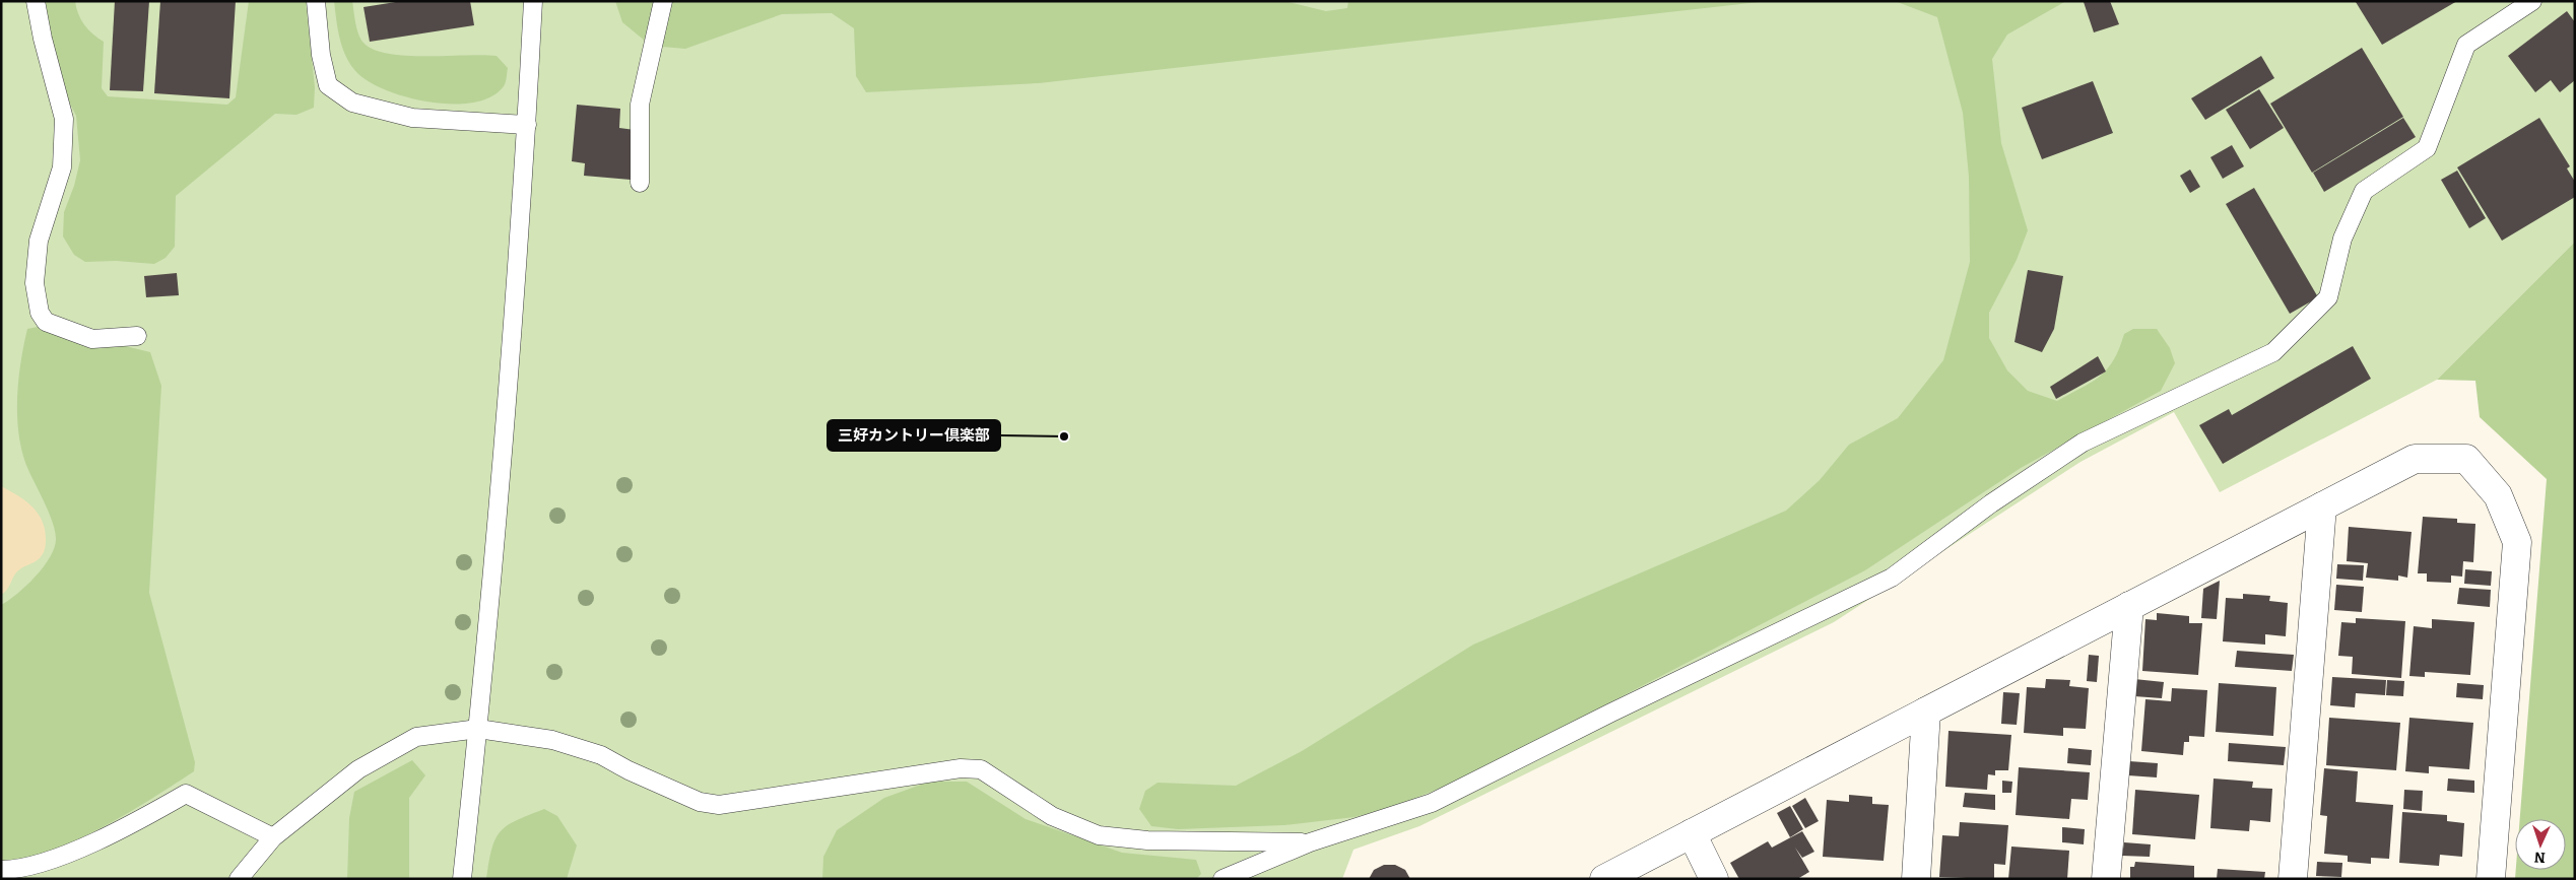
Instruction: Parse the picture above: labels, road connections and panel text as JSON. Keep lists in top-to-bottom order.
{
  "places": ["三好カントリー倶楽部"],
  "north": "bottom"
}
